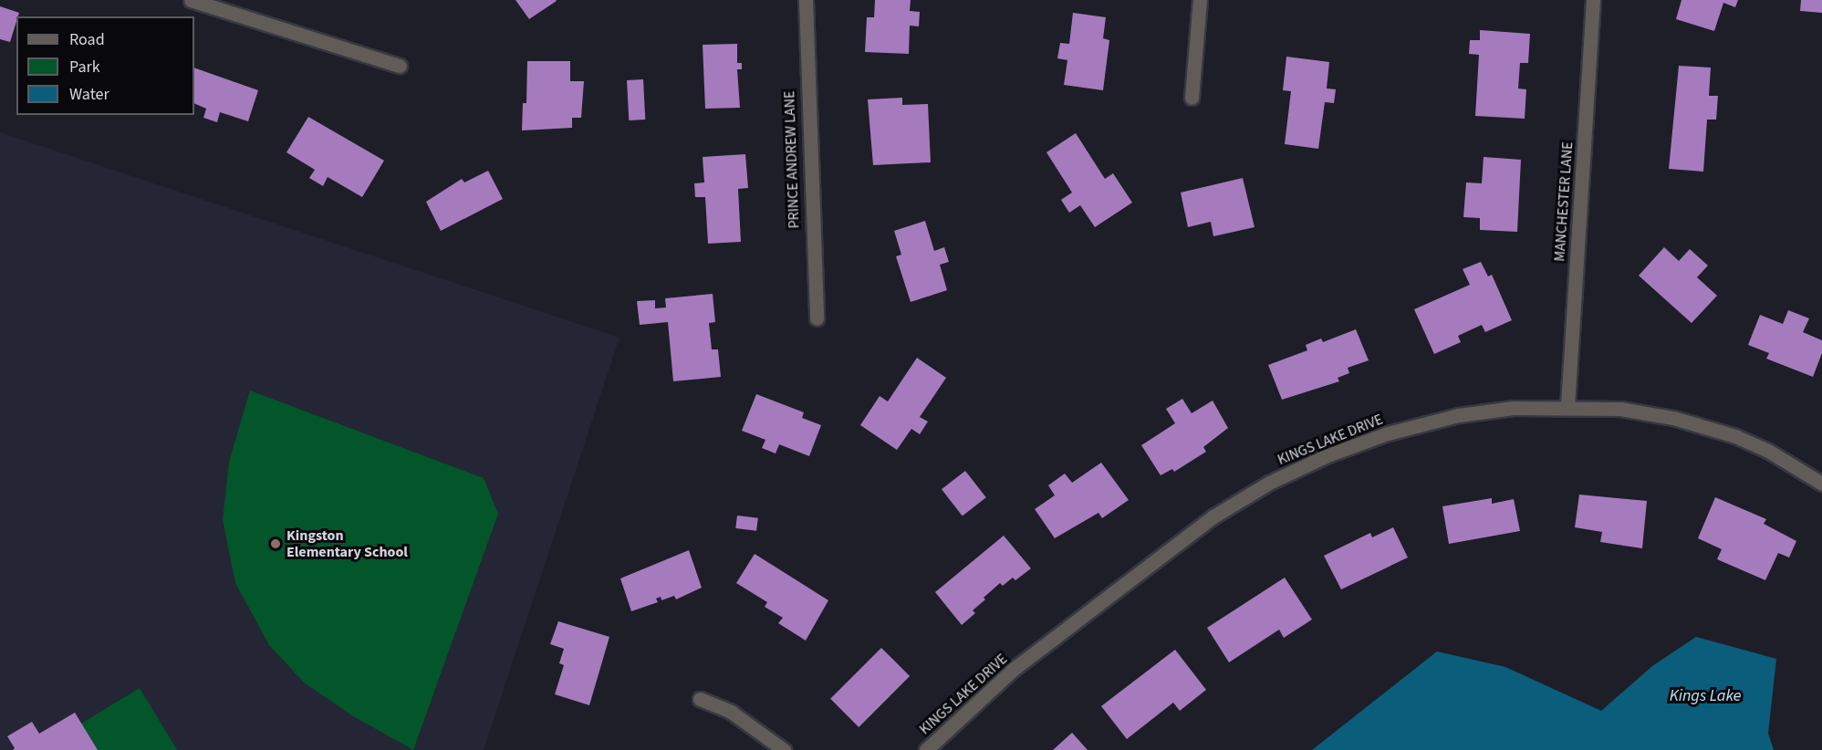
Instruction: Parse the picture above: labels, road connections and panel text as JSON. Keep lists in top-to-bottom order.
{
  "streets": {
    "street": ["PRINCE ANDREW LANE", "MANCHESTER LANE", "KINGS LAKE DRIVE"]
  },
  "crossings": [
    ["MANCHESTER LANE", "KINGS LAKE DRIVE"]
  ],
  "water": ["Kings Lake"],
  "places": ["Kingston Elementary School"],
  "legend": ["Road", "Park", "Water"]
}
